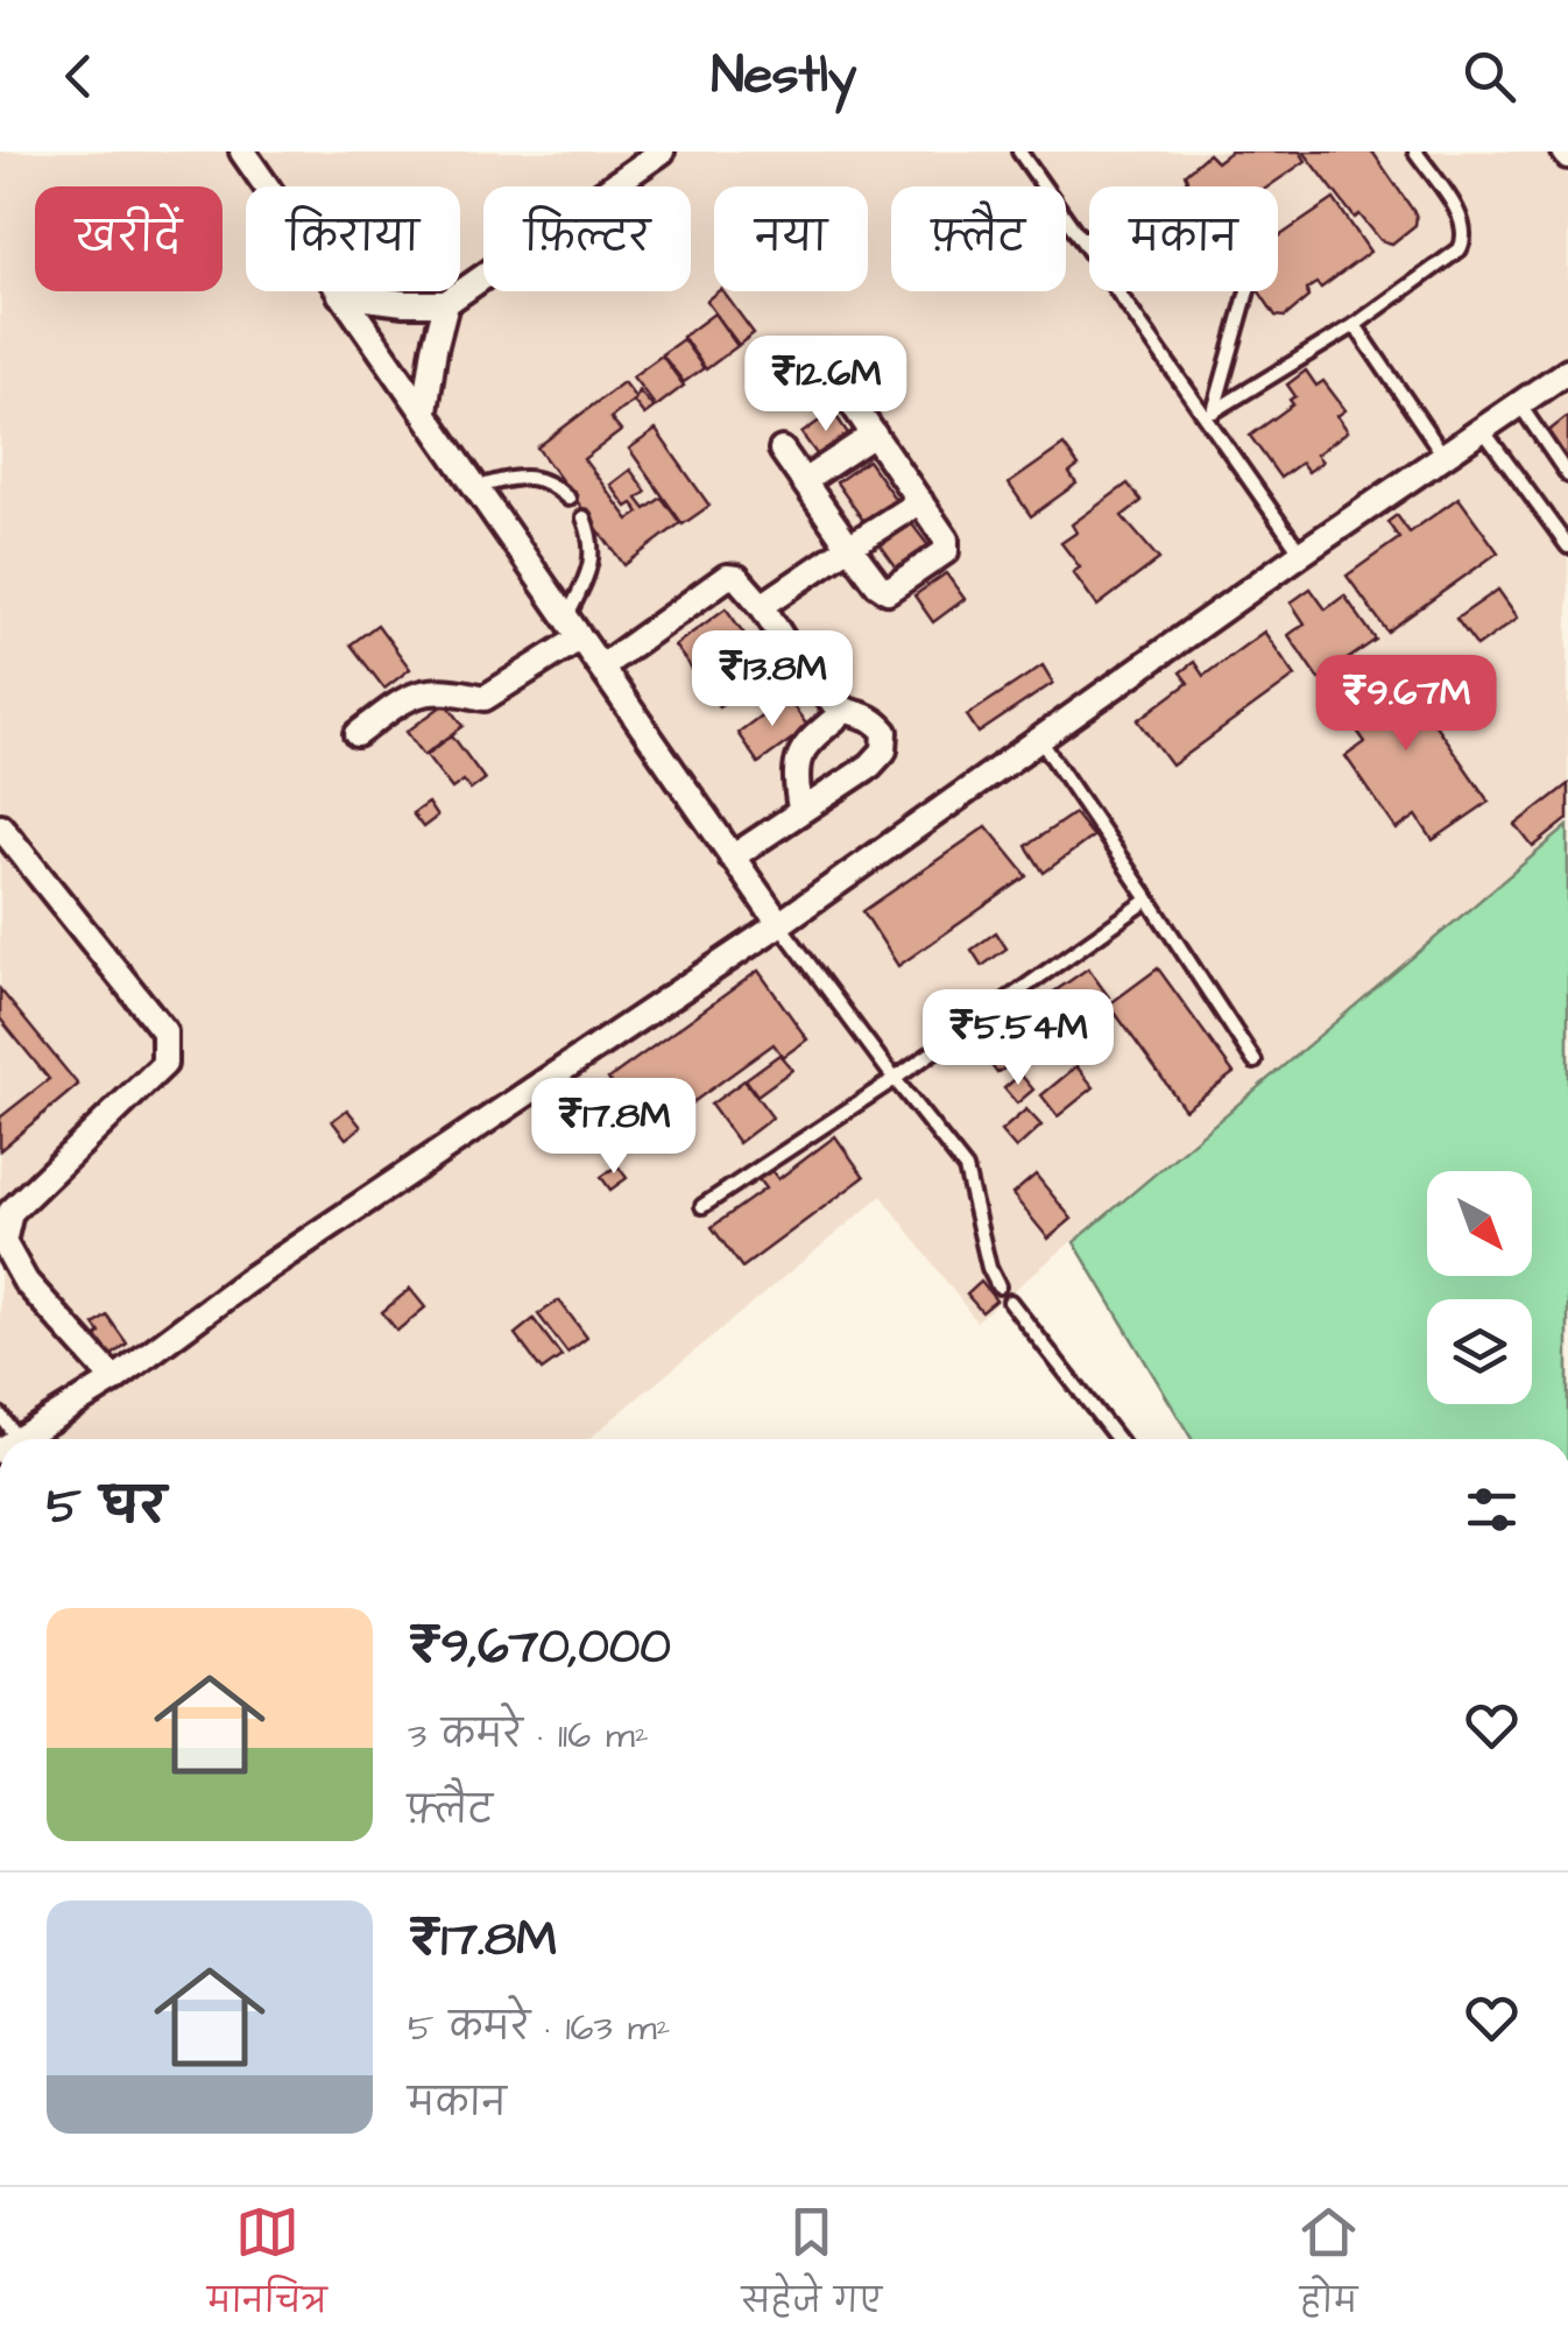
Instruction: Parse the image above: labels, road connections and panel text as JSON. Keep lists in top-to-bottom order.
{
  "north": "bottom right",
  "page": {
    "header": "Nestly",
    "chip": [
      "खरीदें",
      "किराया",
      "फ़िल्टर",
      "नया",
      "फ़्लैट",
      "मकान"
    ],
    "price": [
      "₹12.6M",
      "₹13.8M",
      "₹9.67M",
      "₹5.54M",
      "₹17.8M"
    ],
    "heading": "5 घर",
    "list": [
      {
        "name": "₹9,670,000",
        "note": "3 कमरे · 116 m² · फ़्लैट"
      },
      {
        "name": "₹17.8M",
        "note": "5 कमरे · 163 m² · मकान"
      }
    ],
    "tabs": ["मानचित्र", "सहेजे गए", "होम"]
  }
}
